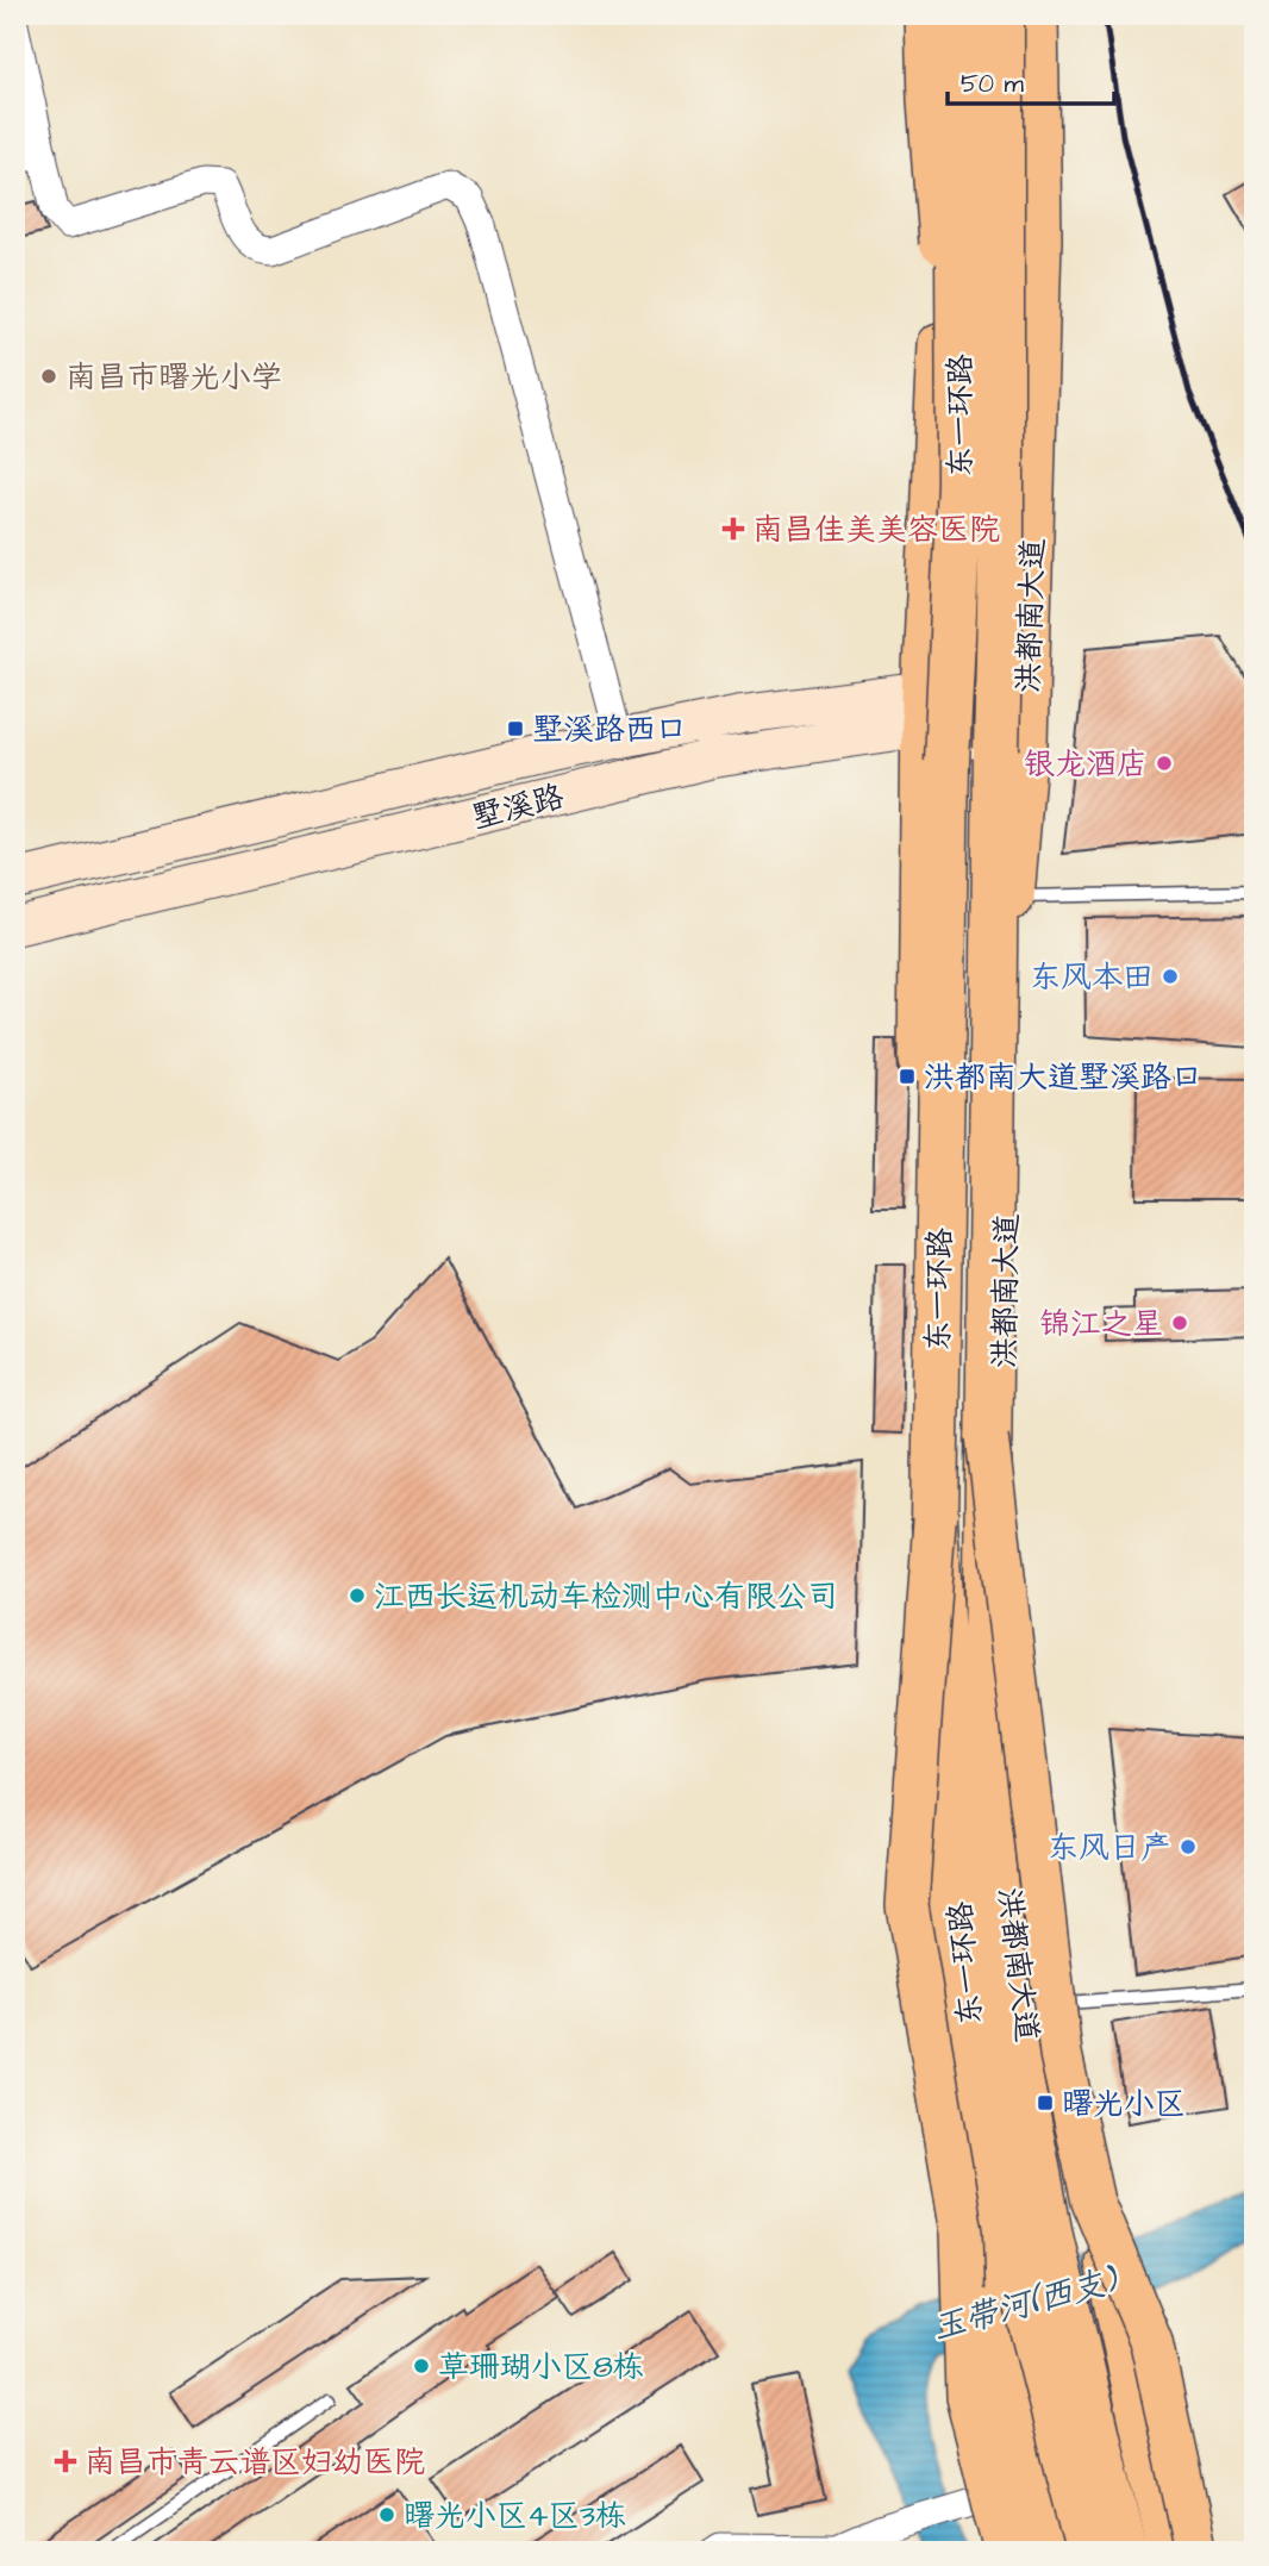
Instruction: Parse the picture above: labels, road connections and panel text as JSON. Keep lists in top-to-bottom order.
{
  "streets": {
    "highway": ["东一环路"],
    "main road": ["洪都南大道"],
    "street": ["墅溪路"]
  },
  "crossings": [
    ["洪都南大道", "墅溪路"]
  ],
  "water": ["玉带河(西支)"],
  "places": {
    "other": [
      "南昌市曙光小学",
      "银龙酒店",
      "东风本田",
      "锦江之星",
      "江西长运机动车检测中心有限公司",
      "东风日产",
      "草珊瑚小区8栋",
      "曙光小区4区3栋"
    ],
    "health": ["南昌佳美美容医院", "南昌市青云谱区妇幼医院"],
    "transit": ["墅溪路西口", "洪都南大道墅溪路口", "曙光小区"]
  },
  "scale_bar": "50 m"
}
